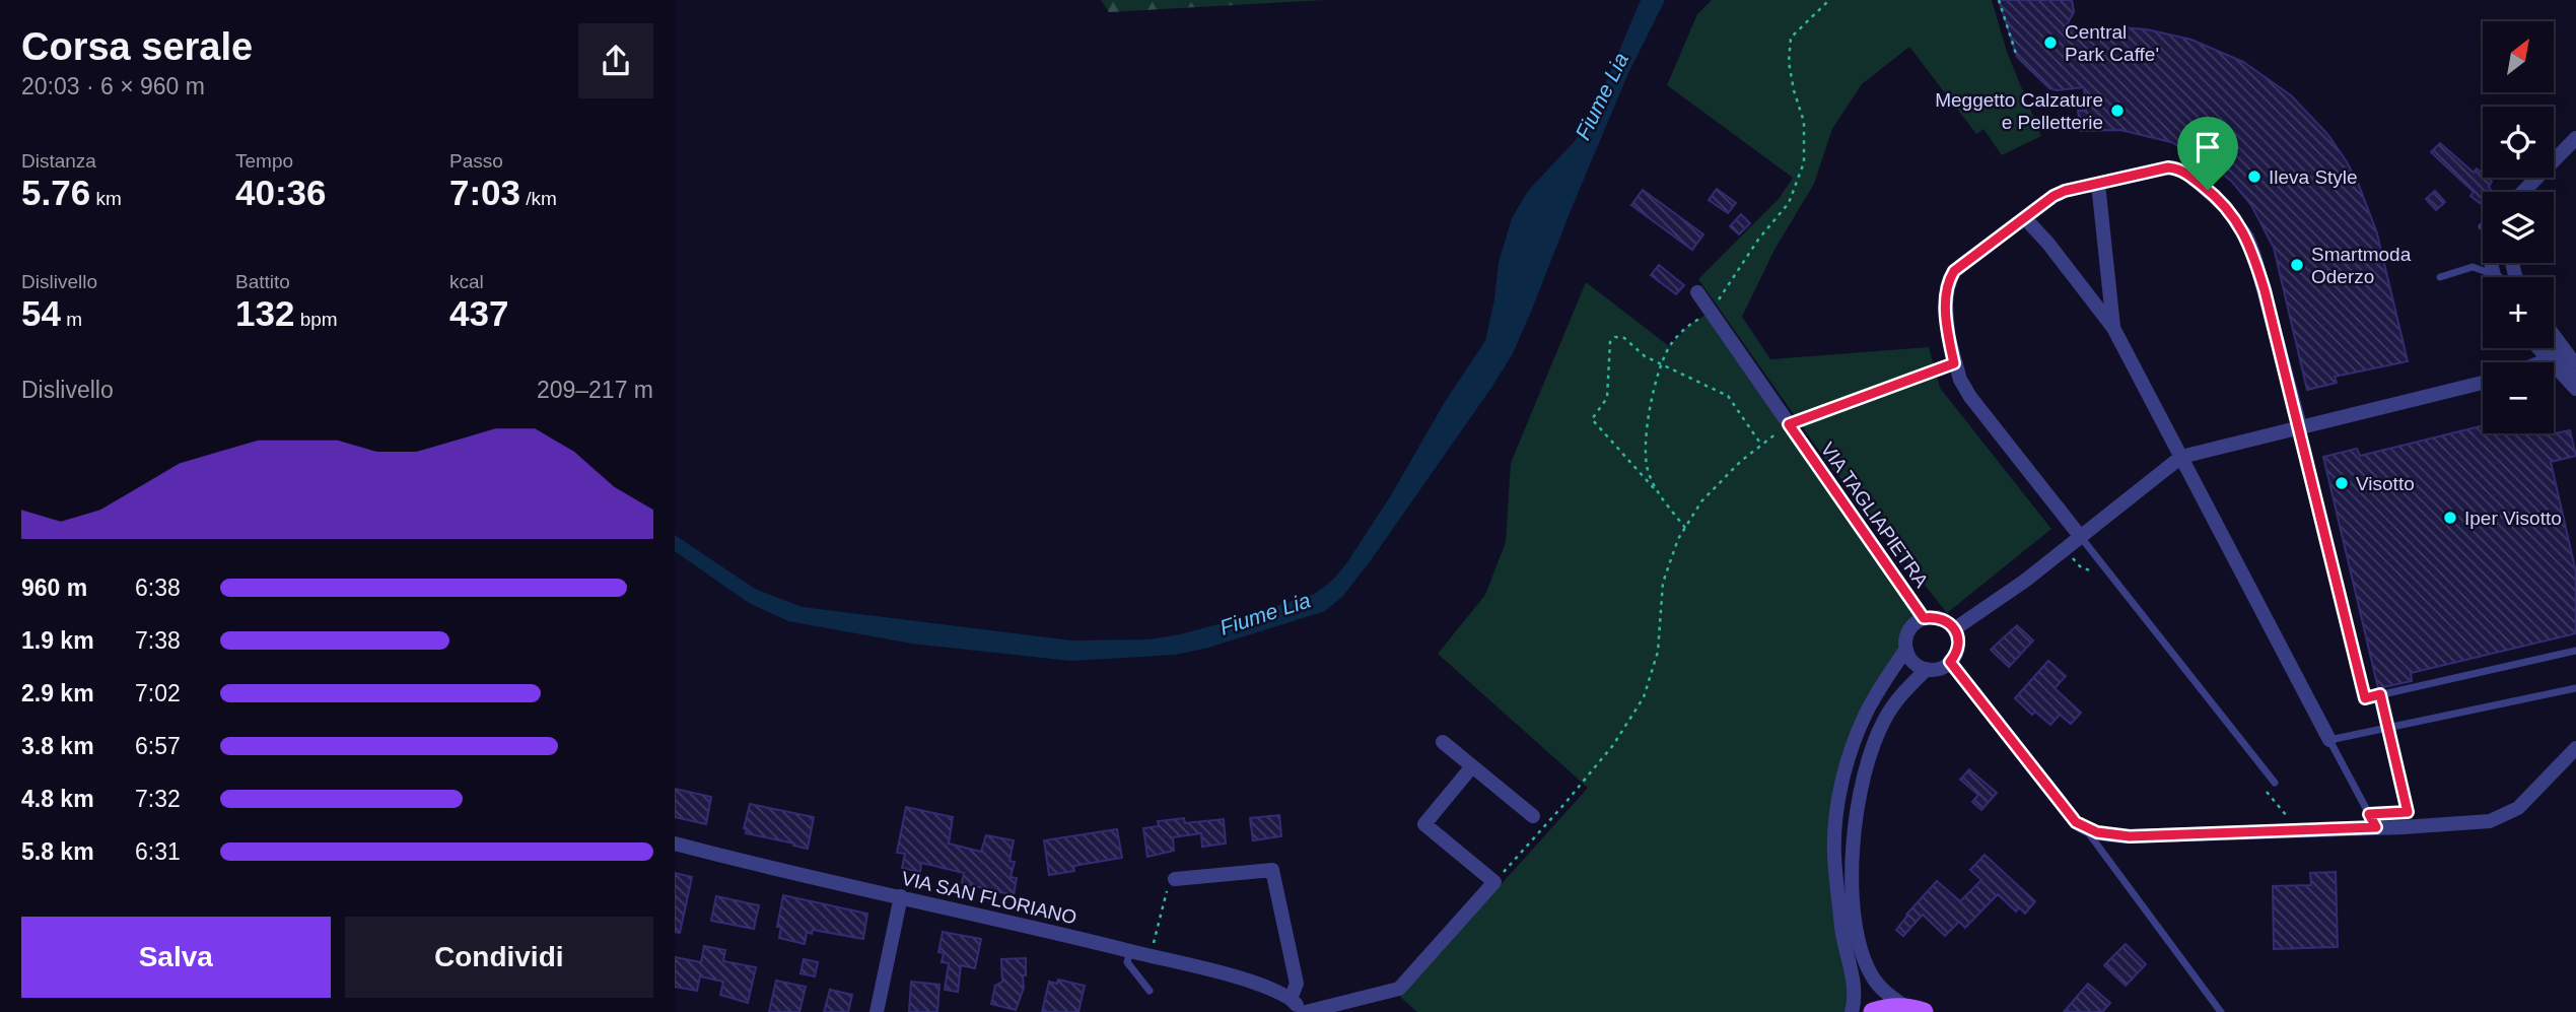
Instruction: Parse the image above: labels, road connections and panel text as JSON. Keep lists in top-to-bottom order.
{
  "streets": {
    "street": ["VIA TAGLIAPIETRA", "VIA SAN FLORIANO"]
  },
  "water": ["Fiume Lia"],
  "places": [
    "Central Park Caffe'",
    "Meggetto Calzature e Pelletterie",
    "Ileva Style",
    "Smartmoda Oderzo",
    "Visotto",
    "Iper Visotto"
  ],
  "north": "top right",
  "page": {
    "heading": ["Corsa serale", "20:03 · 6 × 960 m"],
    "map_buttons": ["+", "−"],
    "stats": [
      ["Distanza", "5.76 km"],
      ["Tempo", "40:36"],
      ["Passo", "7:03 /km"],
      ["Dislivello", "54 m"],
      ["Battito", "132 bpm"],
      ["kcal", "437"]
    ],
    "chart": ["Dislivello", "209–217 m"],
    "list": [
      {
        "name": "960 m",
        "note": "6:38"
      },
      {
        "name": "1.9 km",
        "note": "7:38"
      },
      {
        "name": "2.9 km",
        "note": "7:02"
      },
      {
        "name": "3.8 km",
        "note": "6:57"
      },
      {
        "name": "4.8 km",
        "note": "7:32"
      },
      {
        "name": "5.8 km",
        "note": "6:31"
      }
    ],
    "buttons": ["Salva", "Condividi"]
  }
}
